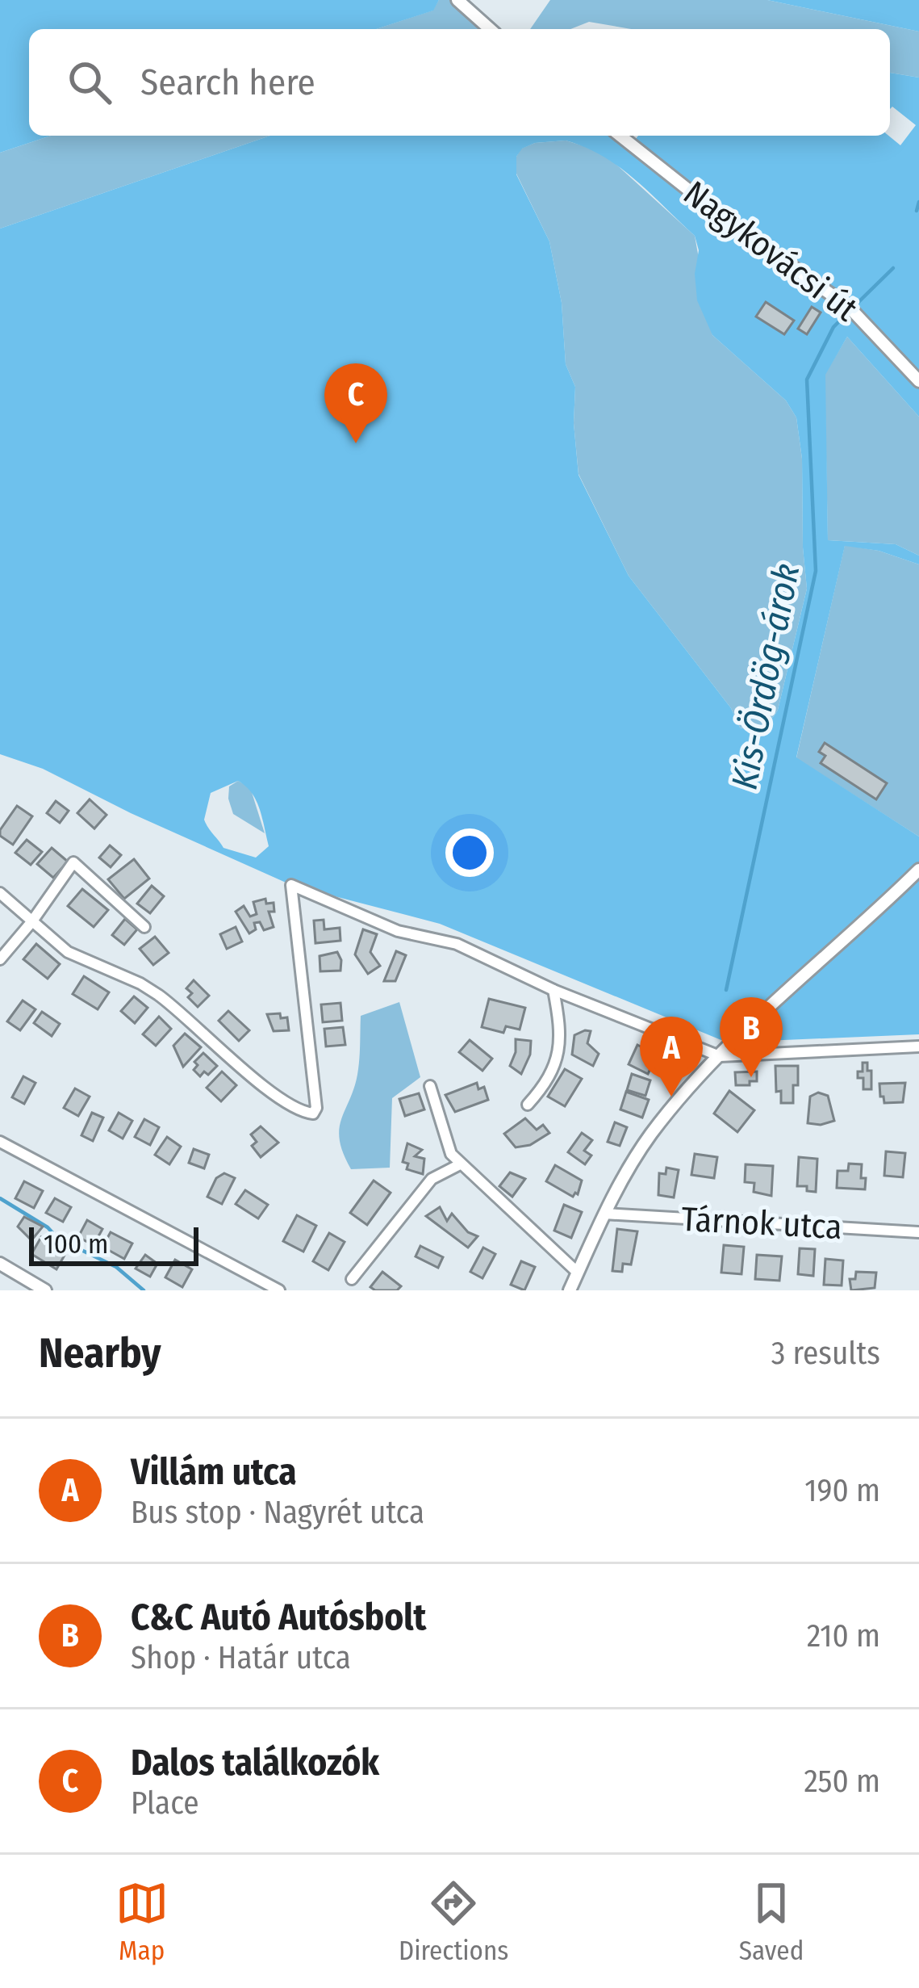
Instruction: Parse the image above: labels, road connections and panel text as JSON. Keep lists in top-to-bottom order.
{
  "streets": {
    "street": ["Nagykovácsi út", "Tárnok utca"]
  },
  "water": ["Kis-Ördög-árok"],
  "scale_bar": "100 m",
  "page": {
    "search": "Search here",
    "pins": ["C", "B", "A"],
    "scale": "100 m",
    "heading": ["Nearby", "3 results"],
    "list": [
      {
        "mark": "A",
        "name": "Villám utca",
        "note": "Bus stop · Nagyrét utca",
        "value": "190 m"
      },
      {
        "mark": "B",
        "name": "C&C Autó Autósbolt",
        "note": "Shop · Határ utca",
        "value": "210 m"
      },
      {
        "mark": "C",
        "name": "Dalos találkozók",
        "note": "Place",
        "value": "250 m"
      }
    ],
    "nav": ["Map", "Directions", "Saved"]
  }
}
